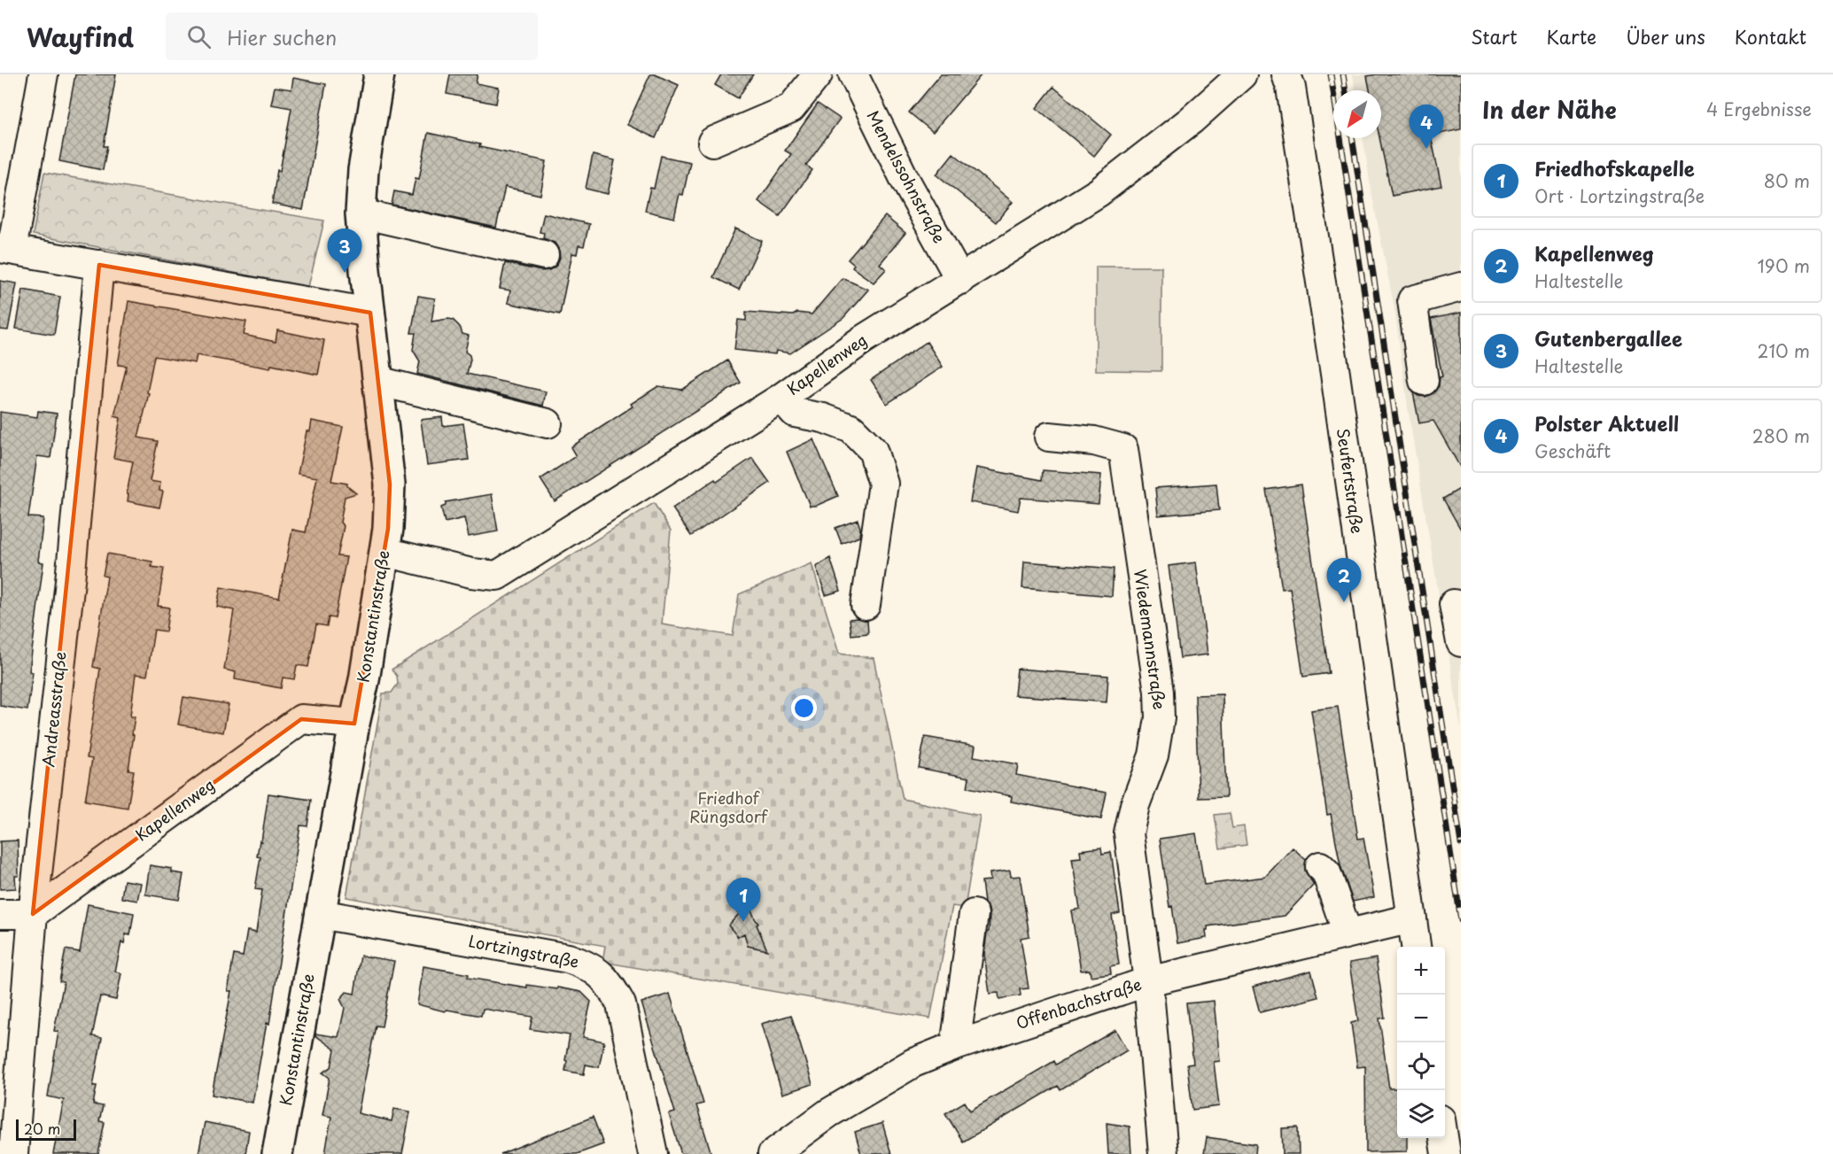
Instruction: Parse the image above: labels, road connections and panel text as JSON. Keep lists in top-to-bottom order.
{
  "streets": {
    "main road": ["Konstantinstraße"],
    "street": [
      "Mendelssohnstraße",
      "Kapellenweg",
      "Seufertstraße",
      "Wiedemannstraße",
      "Andreasstraße",
      "Lortzingstraße",
      "Offenbachstraße"
    ]
  },
  "crossings": [
    ["Mendelssohnstraße", "Kapellenweg"],
    ["Kapellenweg", "Konstantinstraße"],
    ["Kapellenweg", "Andreasstraße"],
    ["Seufertstraße", "Offenbachstraße"],
    ["Konstantinstraße", "Lortzingstraße"],
    ["Wiedemannstraße", "Offenbachstraße"]
  ],
  "parks": ["Friedhof Rüngsdorf"],
  "scale_bar": "20 m",
  "north": "bottom left",
  "page": {
    "header": "Wayfind",
    "search": "Hier suchen",
    "nav": [
      "Start",
      "Karte",
      "Über uns",
      "Kontakt"
    ],
    "heading": ["In der Nähe", "4 Ergebnisse"],
    "pins": [
      "4",
      "3",
      "2",
      "1"
    ],
    "list": [
      {
        "mark": "1",
        "name": "Friedhofskapelle",
        "note": "Ort · Lortzingstraße",
        "value": "80 m"
      },
      {
        "mark": "2",
        "name": "Kapellenweg",
        "note": "Haltestelle",
        "value": "190 m"
      },
      {
        "mark": "3",
        "name": "Gutenbergallee",
        "note": "Haltestelle",
        "value": "210 m"
      },
      {
        "mark": "4",
        "name": "Polster Aktuell",
        "note": "Geschäft",
        "value": "280 m"
      }
    ],
    "map_buttons": ["+", "−"],
    "scale": "20 m"
  }
}
